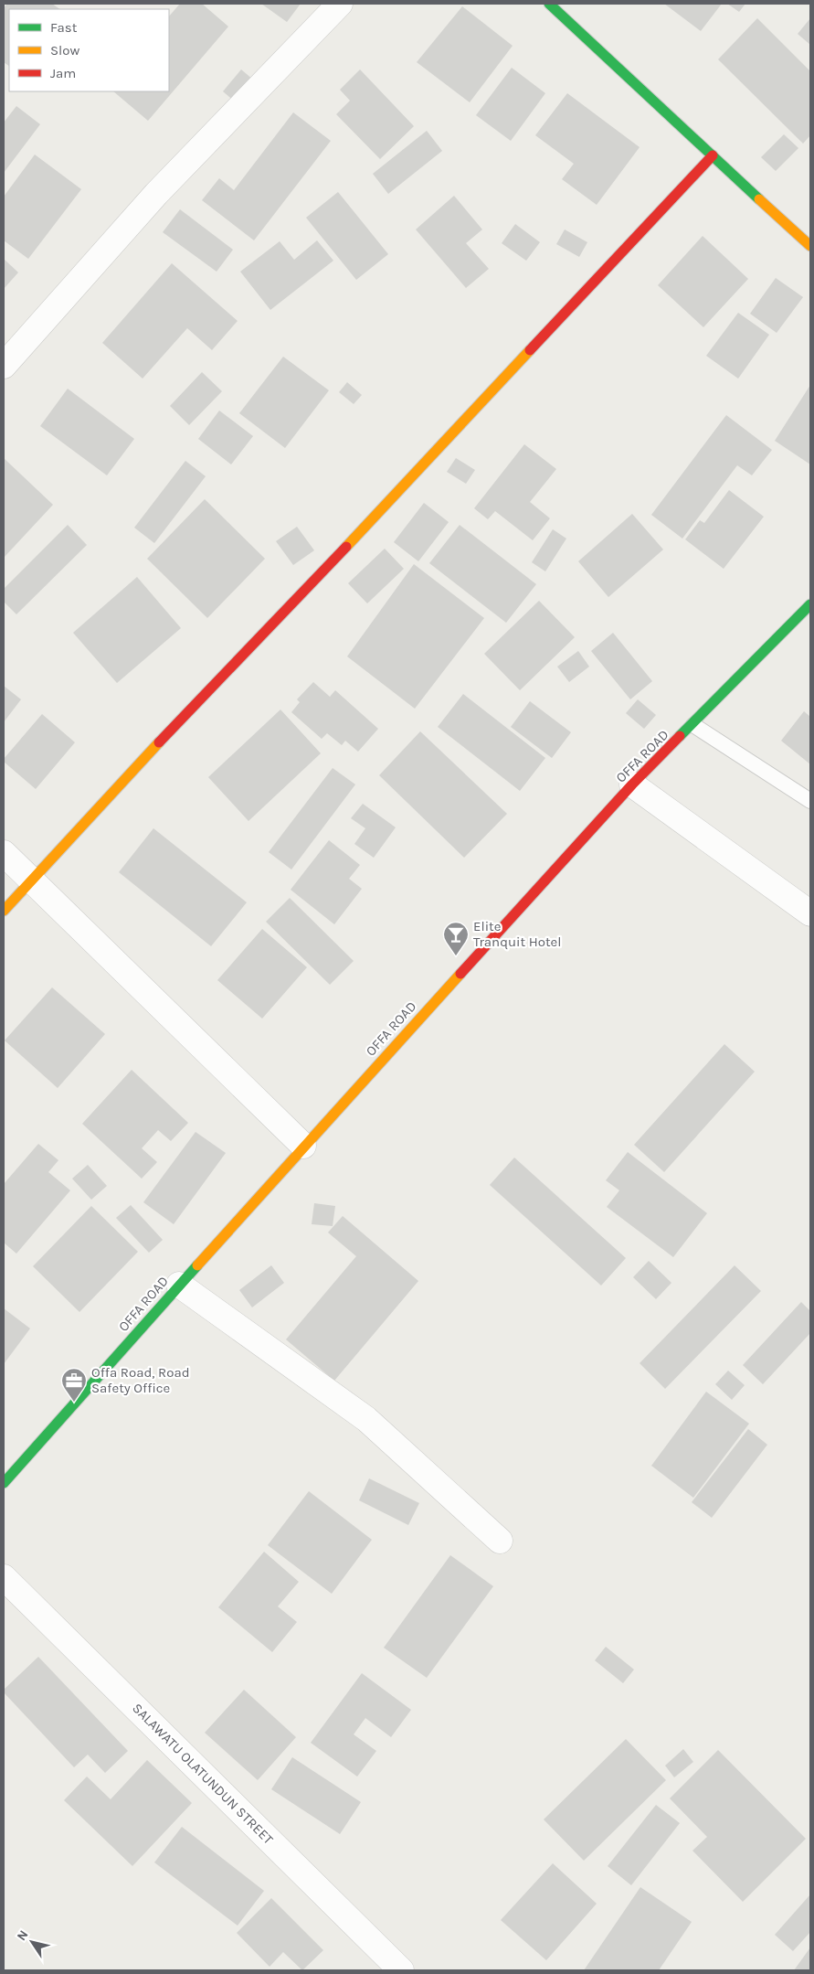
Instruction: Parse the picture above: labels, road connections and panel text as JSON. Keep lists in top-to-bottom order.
{
  "streets": {
    "street": ["OFFA ROAD", "SALAWATU OLATUNDUN STREET"]
  },
  "places": {
    "bar": ["Elite Tranquit Hotel"],
    "office": ["Offa Road, Road Safety Office"]
  },
  "legend": ["Fast", "Slow", "Jam"],
  "north": "top left"
}
